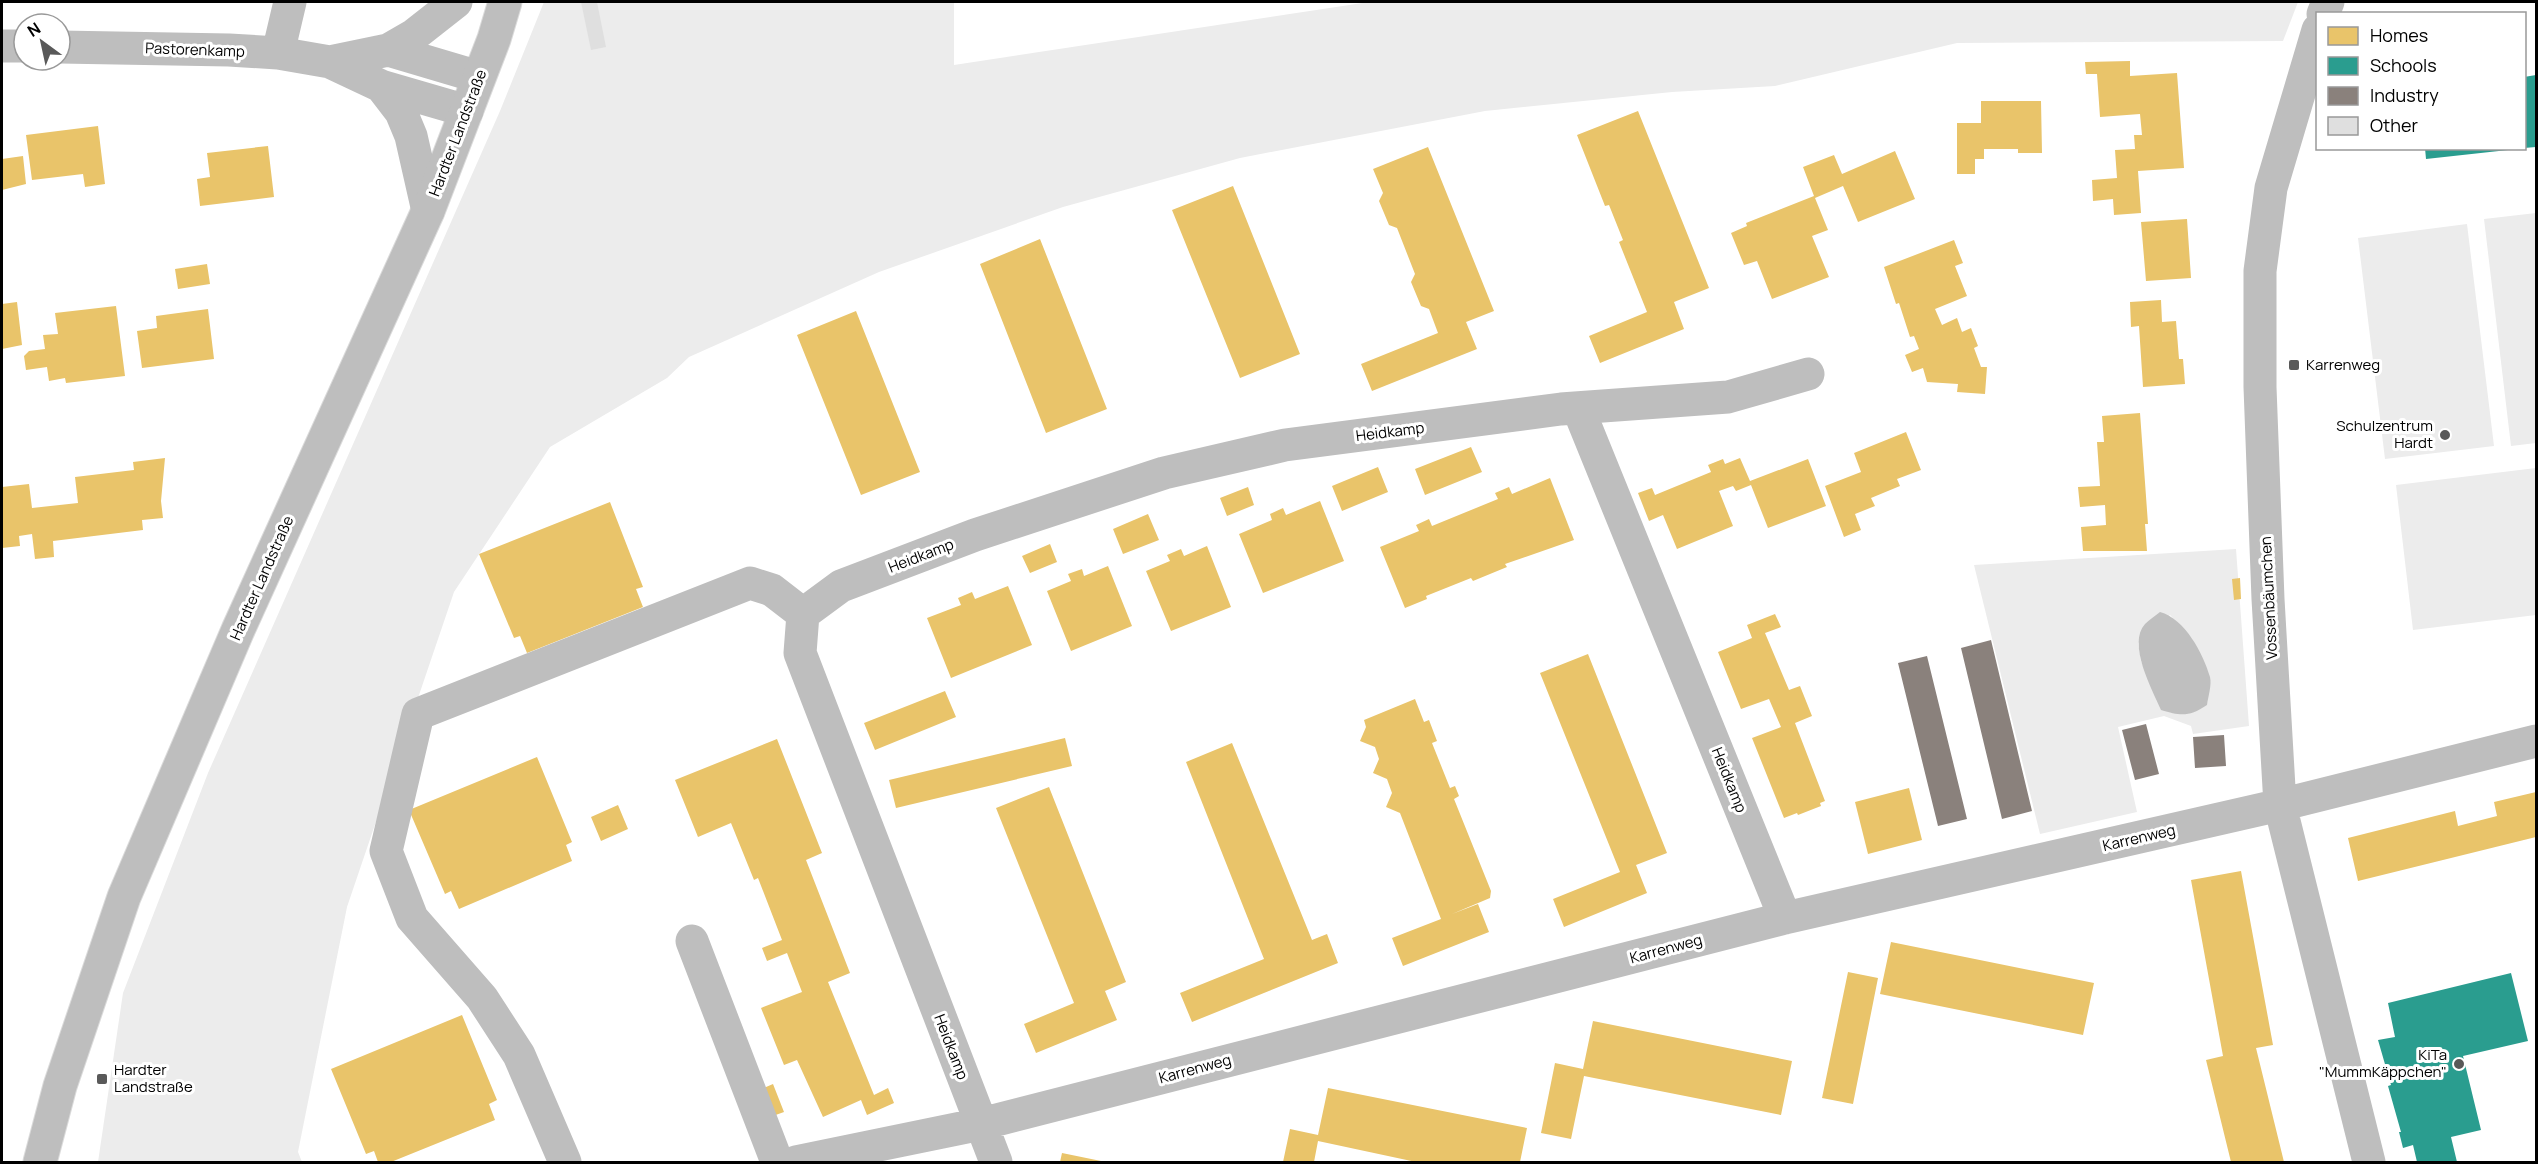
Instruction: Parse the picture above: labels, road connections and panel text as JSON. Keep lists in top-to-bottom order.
{
  "streets": {
    "street": [
      "Pastorenkamp",
      "Hardter Landstraße",
      "Heidkamp",
      "Vossenbäumchen",
      "Karrenweg"
    ]
  },
  "crossings": [
    ["Pastorenkamp", "Hardter Landstraße"],
    ["Heidkamp", "Karrenweg"],
    ["Vossenbäumchen", "Karrenweg"]
  ],
  "places": {
    "transit": ["Karrenweg", "Hardter Landstraße"],
    "other": ["Schulzentrum Hardt", "KiTa \"MummKäppchen\""]
  },
  "legend": [
    "Homes",
    "Schools",
    "Industry",
    "Other"
  ],
  "north": "top left"
}
